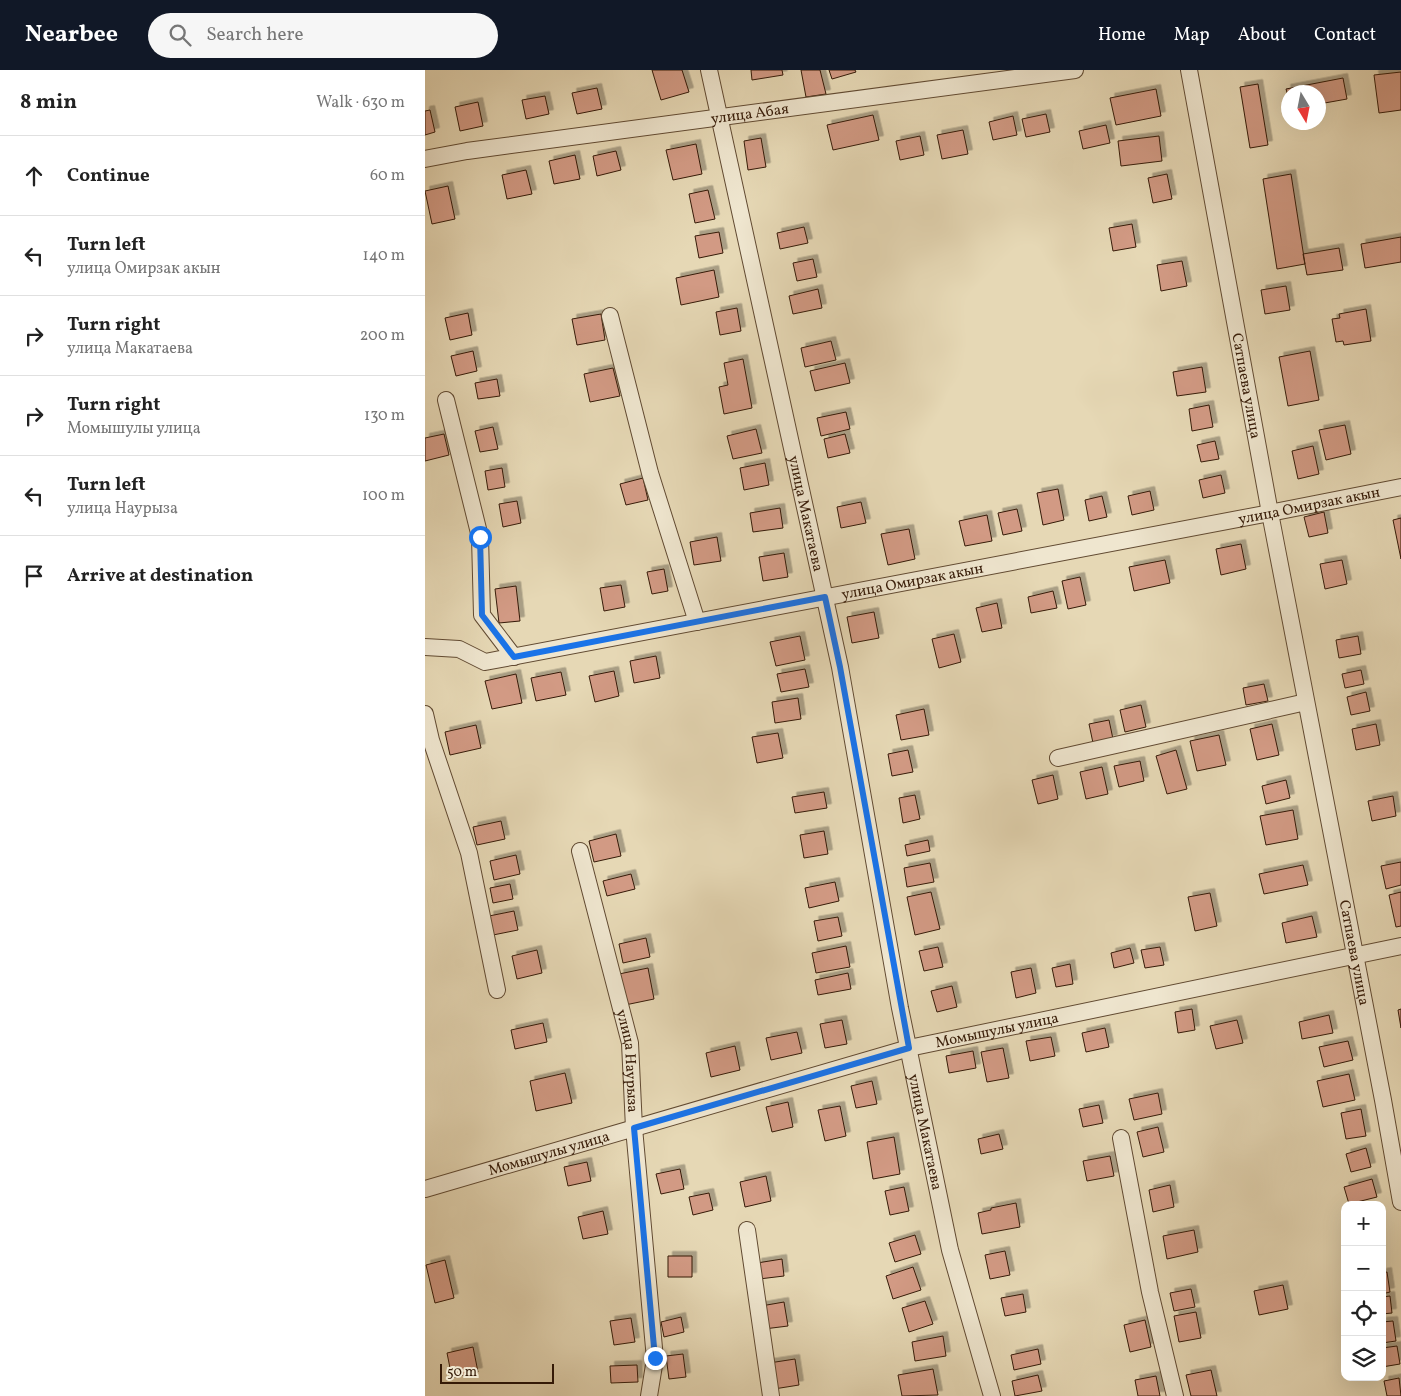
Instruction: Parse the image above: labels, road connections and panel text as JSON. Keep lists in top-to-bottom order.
{
  "streets": {
    "street": [
      "улица Абая",
      "Сатпаева улица",
      "улица Омирзак акын",
      "улица Макатаева",
      "Момышулы улица",
      "улица Наурыза"
    ]
  },
  "crossings": [
    ["улица Абая", "улица Макатаева"],
    ["Сатпаева улица", "улица Омирзак акын"],
    ["Сатпаева улица", "Момышулы улица"],
    ["улица Омирзак акын", "улица Макатаева"],
    ["улица Макатаева", "Момышулы улица"],
    ["Момышулы улица", "улица Наурыза"]
  ],
  "scale_bar": "50 m",
  "north": "bottom",
  "page": {
    "header": "Nearbee",
    "search": "Search here",
    "nav": [
      "Home",
      "Map",
      "About",
      "Contact"
    ],
    "heading": ["8 min", "Walk · 630 m"],
    "list": [
      ["Continue", "60 m"],
      ["Turn left", "улица Омирзак акын", "140 m"],
      ["Turn right", "улица Макатаева", "200 m"],
      ["Turn right", "Момышулы улица", "130 m"],
      ["Turn left", "улица Наурыза", "100 m"],
      "Arrive at destination"
    ],
    "map_buttons": ["+", "−"],
    "scale": "50 m"
  }
}
